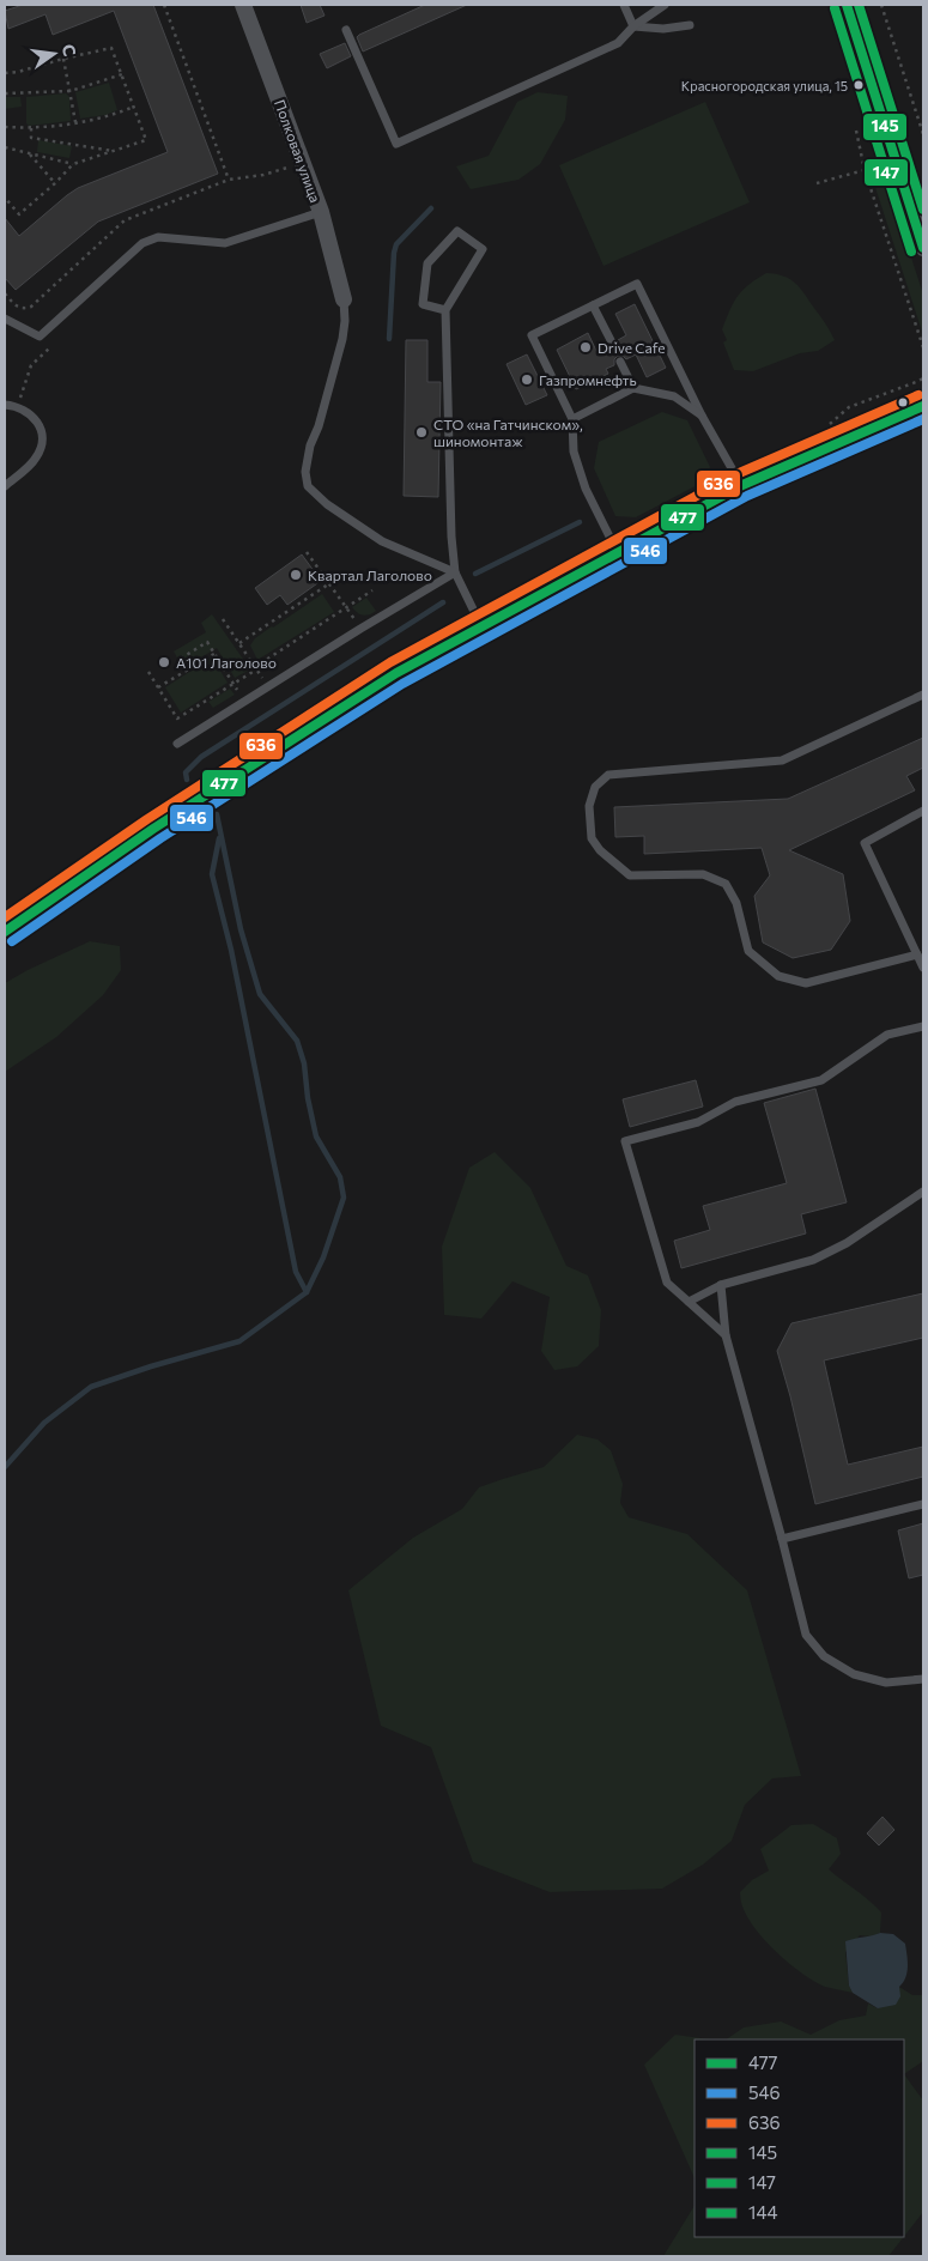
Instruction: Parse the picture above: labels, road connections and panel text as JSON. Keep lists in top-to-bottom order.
{
  "streets": {
    "street": ["Полковая улица"]
  },
  "places": [
    "Красногородская улица, 15",
    "Drive Cafe",
    "Газпромнефть",
    "СТО «на Гатчинском», шиномонтаж",
    "Квартал Лаголово",
    "А101 Лаголово"
  ],
  "lines": [
    "transit line 145",
    "transit line 144",
    "transit line 147",
    "transit line 636",
    "transit line 477",
    "transit line 546"
  ],
  "legend": [
    "477",
    "546",
    "636",
    "145",
    "147",
    "144"
  ],
  "north": "right"
}
